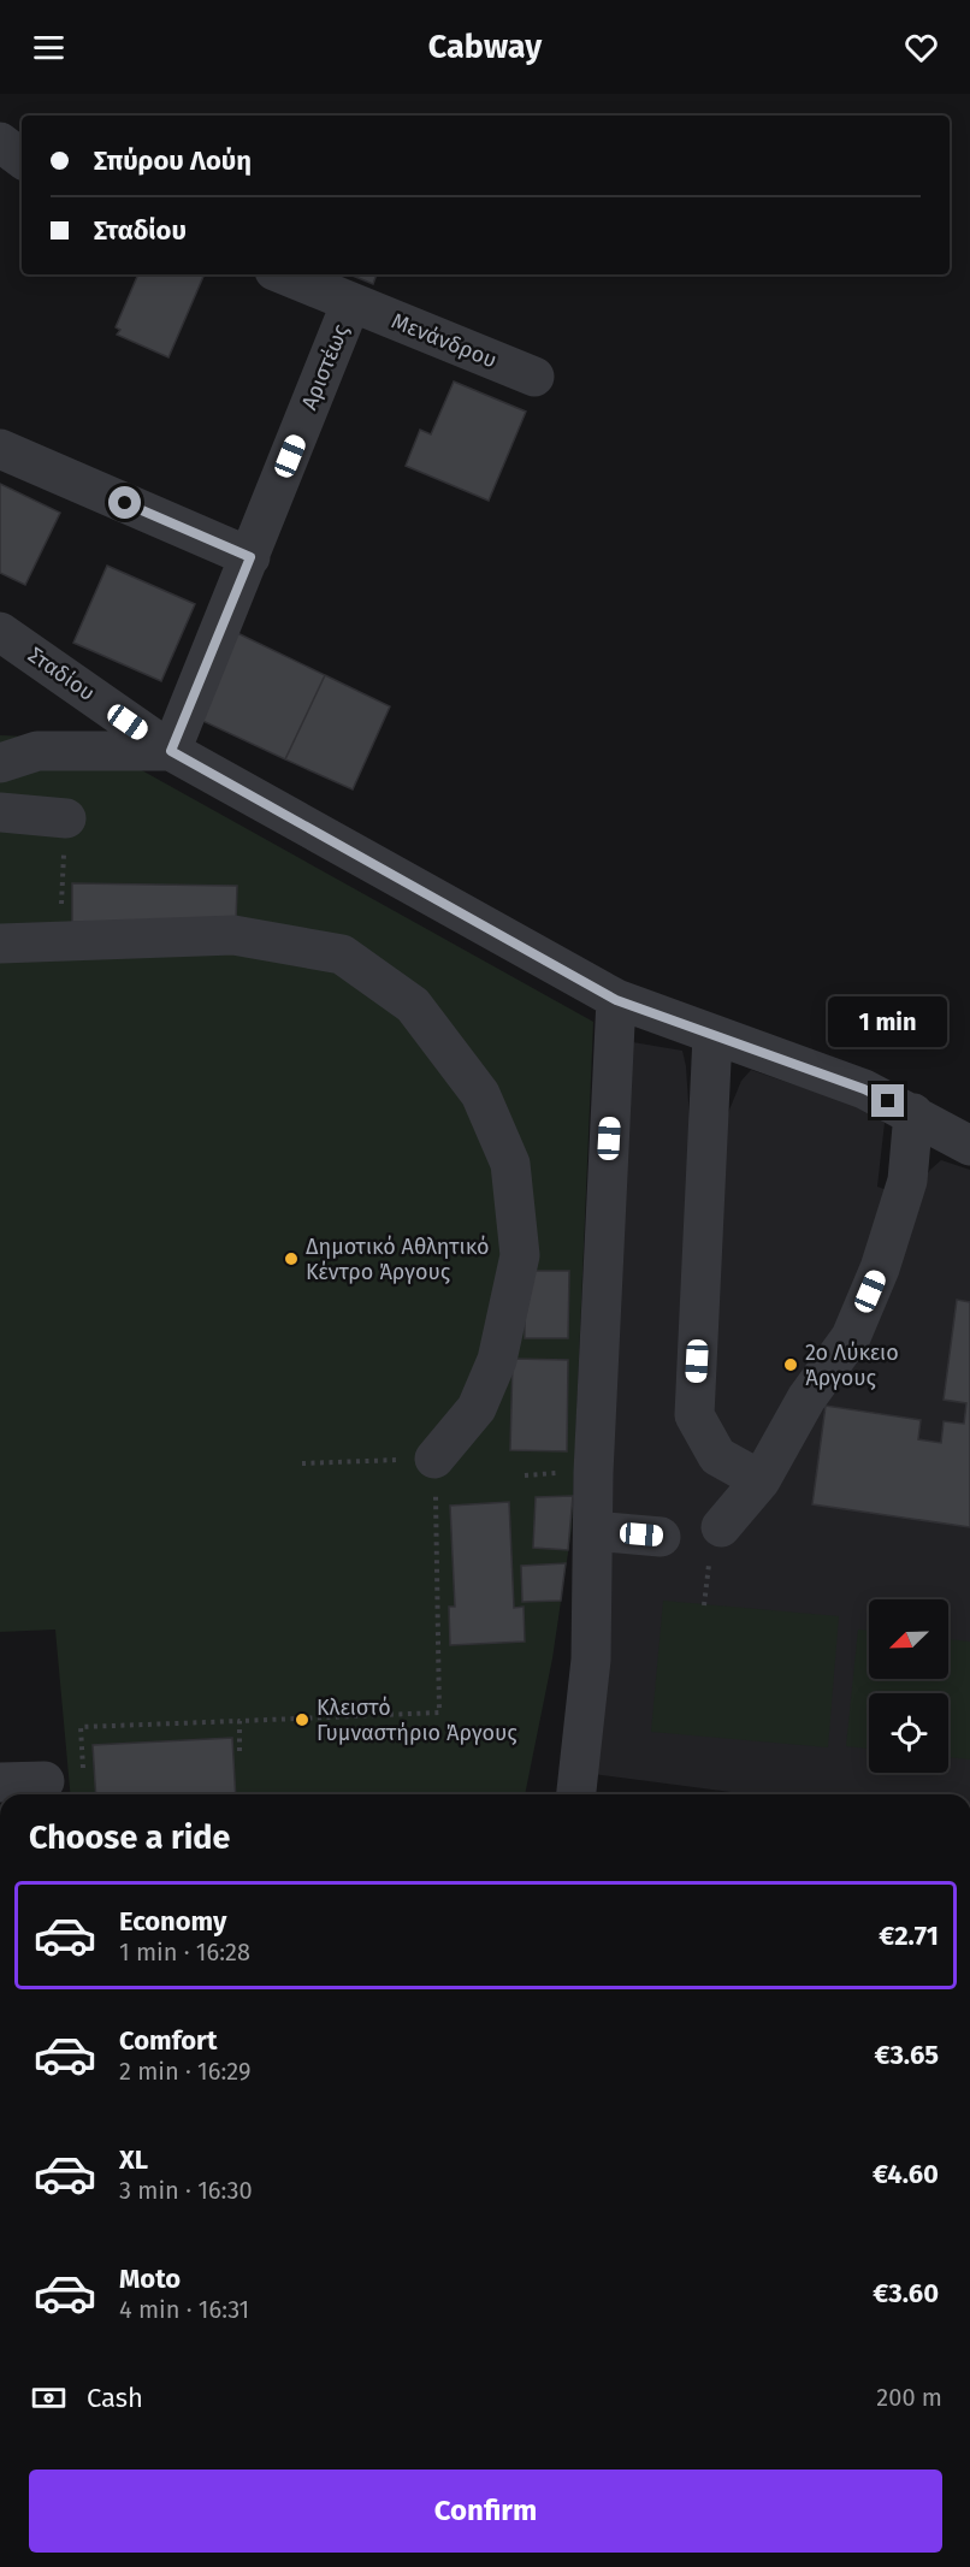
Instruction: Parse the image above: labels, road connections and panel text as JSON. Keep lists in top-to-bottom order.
{
  "streets": {
    "street": ["Μενάνδρου", "Αριστέως", "Σταδίου"]
  },
  "crossings": [
    ["Μενάνδρου", "Αριστέως"],
    ["Αριστέως", "Σταδίου"]
  ],
  "places": ["Δημοτικό Αθλητικό Κέντρο Άργους", "2ο Λύκειο Άργους", "Κλειστό Γυμναστήριο Άργους"],
  "north": "bottom left",
  "page": {
    "header": "Cabway",
    "banner": ["Σπύρου Λούη", "Σταδίου"],
    "bubble": "1 min",
    "heading": "Choose a ride",
    "list": [
      {
        "name": "Economy",
        "note": "1 min · 16:28",
        "value": "€2.71"
      },
      {
        "name": "Comfort",
        "note": "2 min · 16:29",
        "value": "€3.65"
      },
      {
        "name": "XL",
        "note": "3 min · 16:30",
        "value": "€4.60"
      },
      {
        "name": "Moto",
        "note": "4 min · 16:31",
        "value": "€3.60"
      }
    ],
    "pay": ["Cash", "200 m"],
    "buttons": "Confirm"
  }
}
